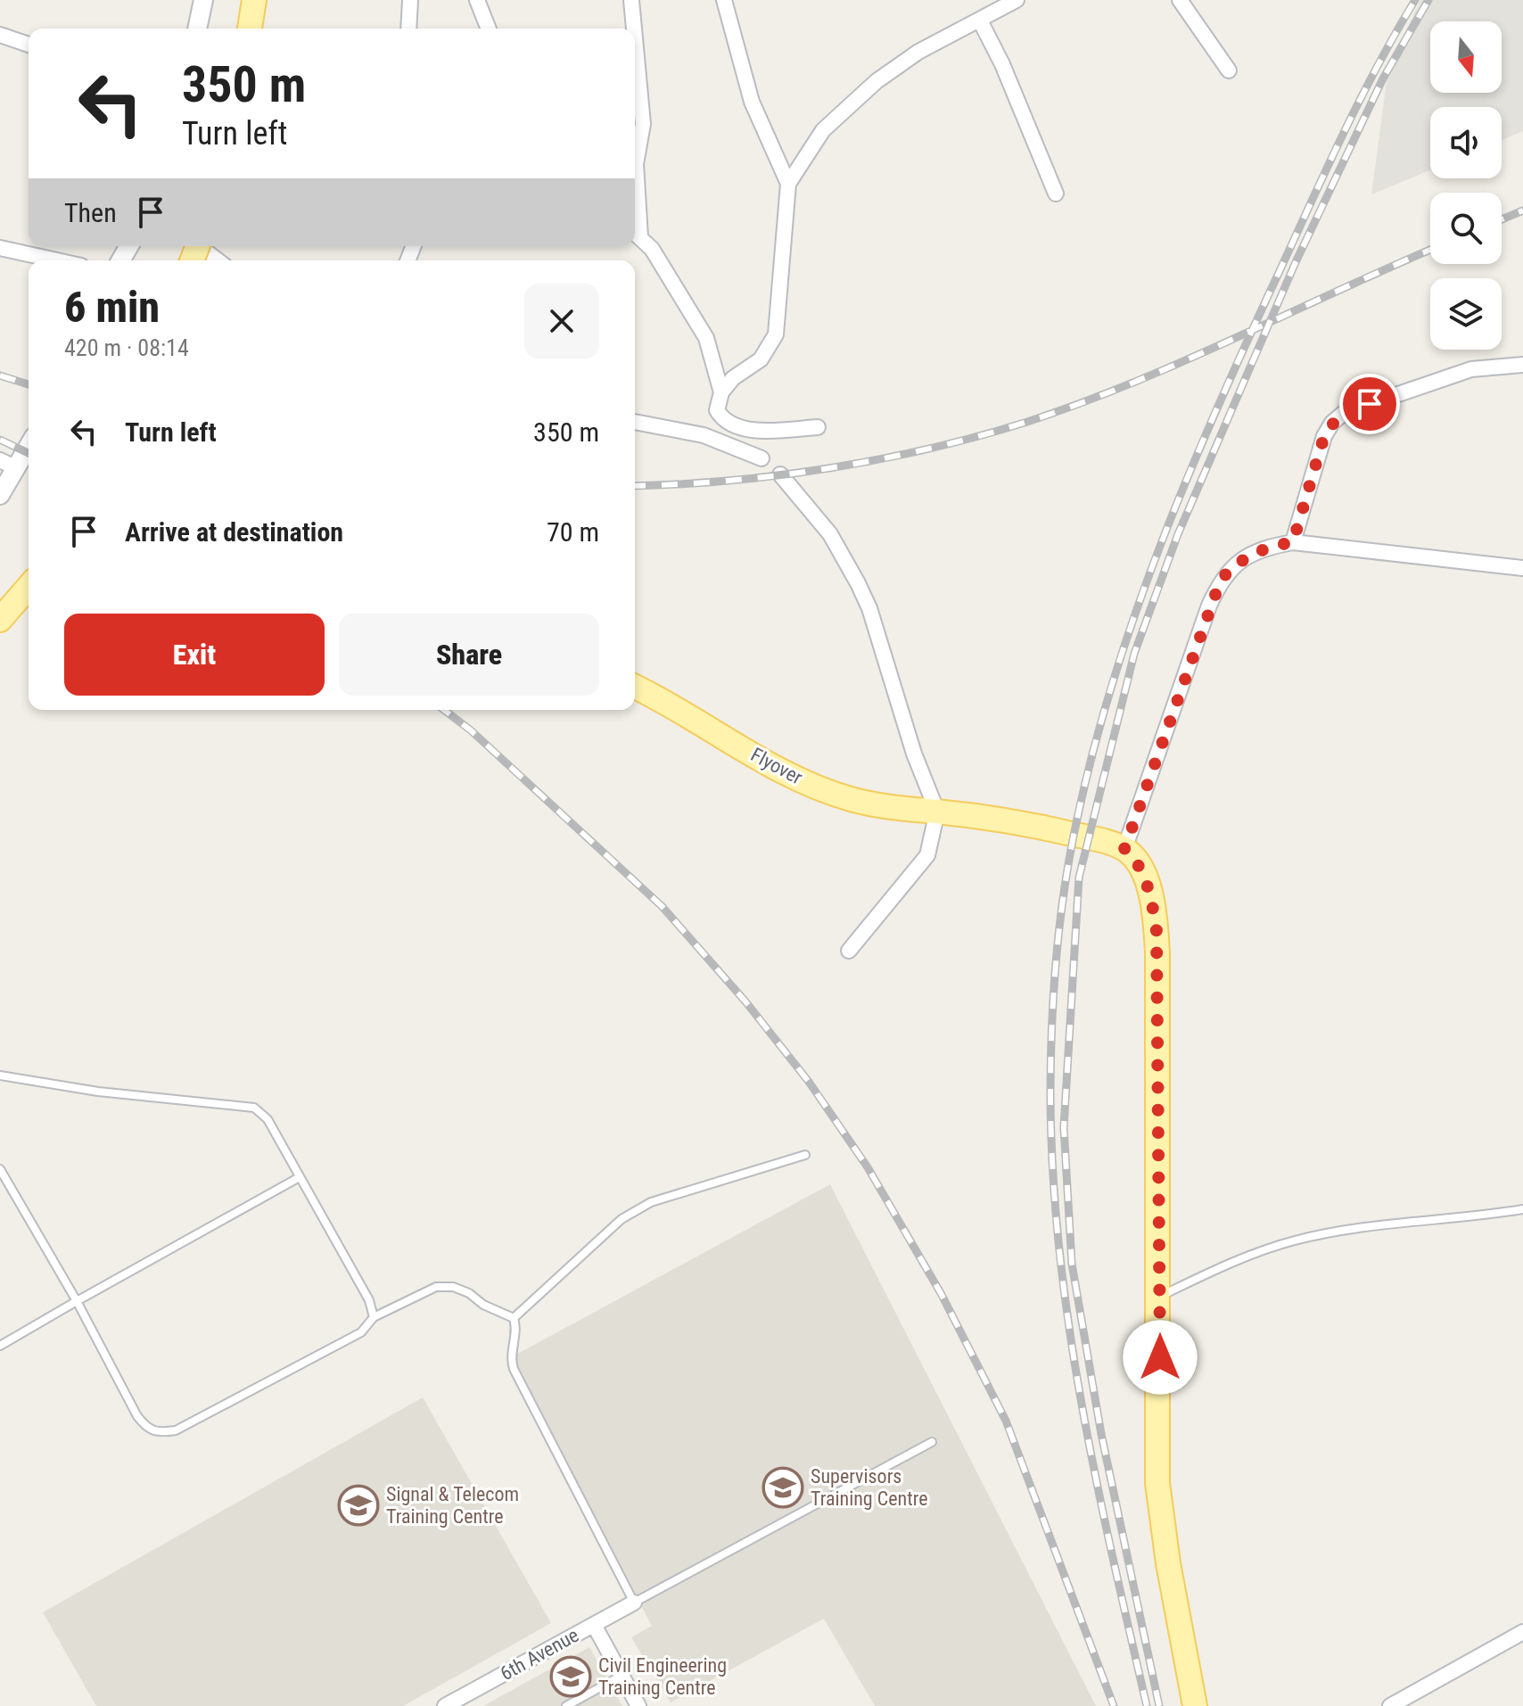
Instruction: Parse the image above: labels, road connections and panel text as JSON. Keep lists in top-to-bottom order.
{
  "streets": {
    "main road": ["Flyover"],
    "street": ["6th Avenue"]
  },
  "places": {
    "school or university": ["Supervisors Training Centre", "Signal & Telecom Training Centre", "Civil Engineering Training Centre"]
  },
  "north": "bottom",
  "page": {
    "turn": ["350 m", "Turn left"],
    "then": "Then",
    "heading": ["6 min", "420 m · 08:14"],
    "list": [
      {
        "name": "Turn left",
        "value": "350 m"
      },
      {
        "name": "Arrive at destination",
        "value": "70 m"
      }
    ],
    "buttons": ["Exit", "Share"]
  }
}
